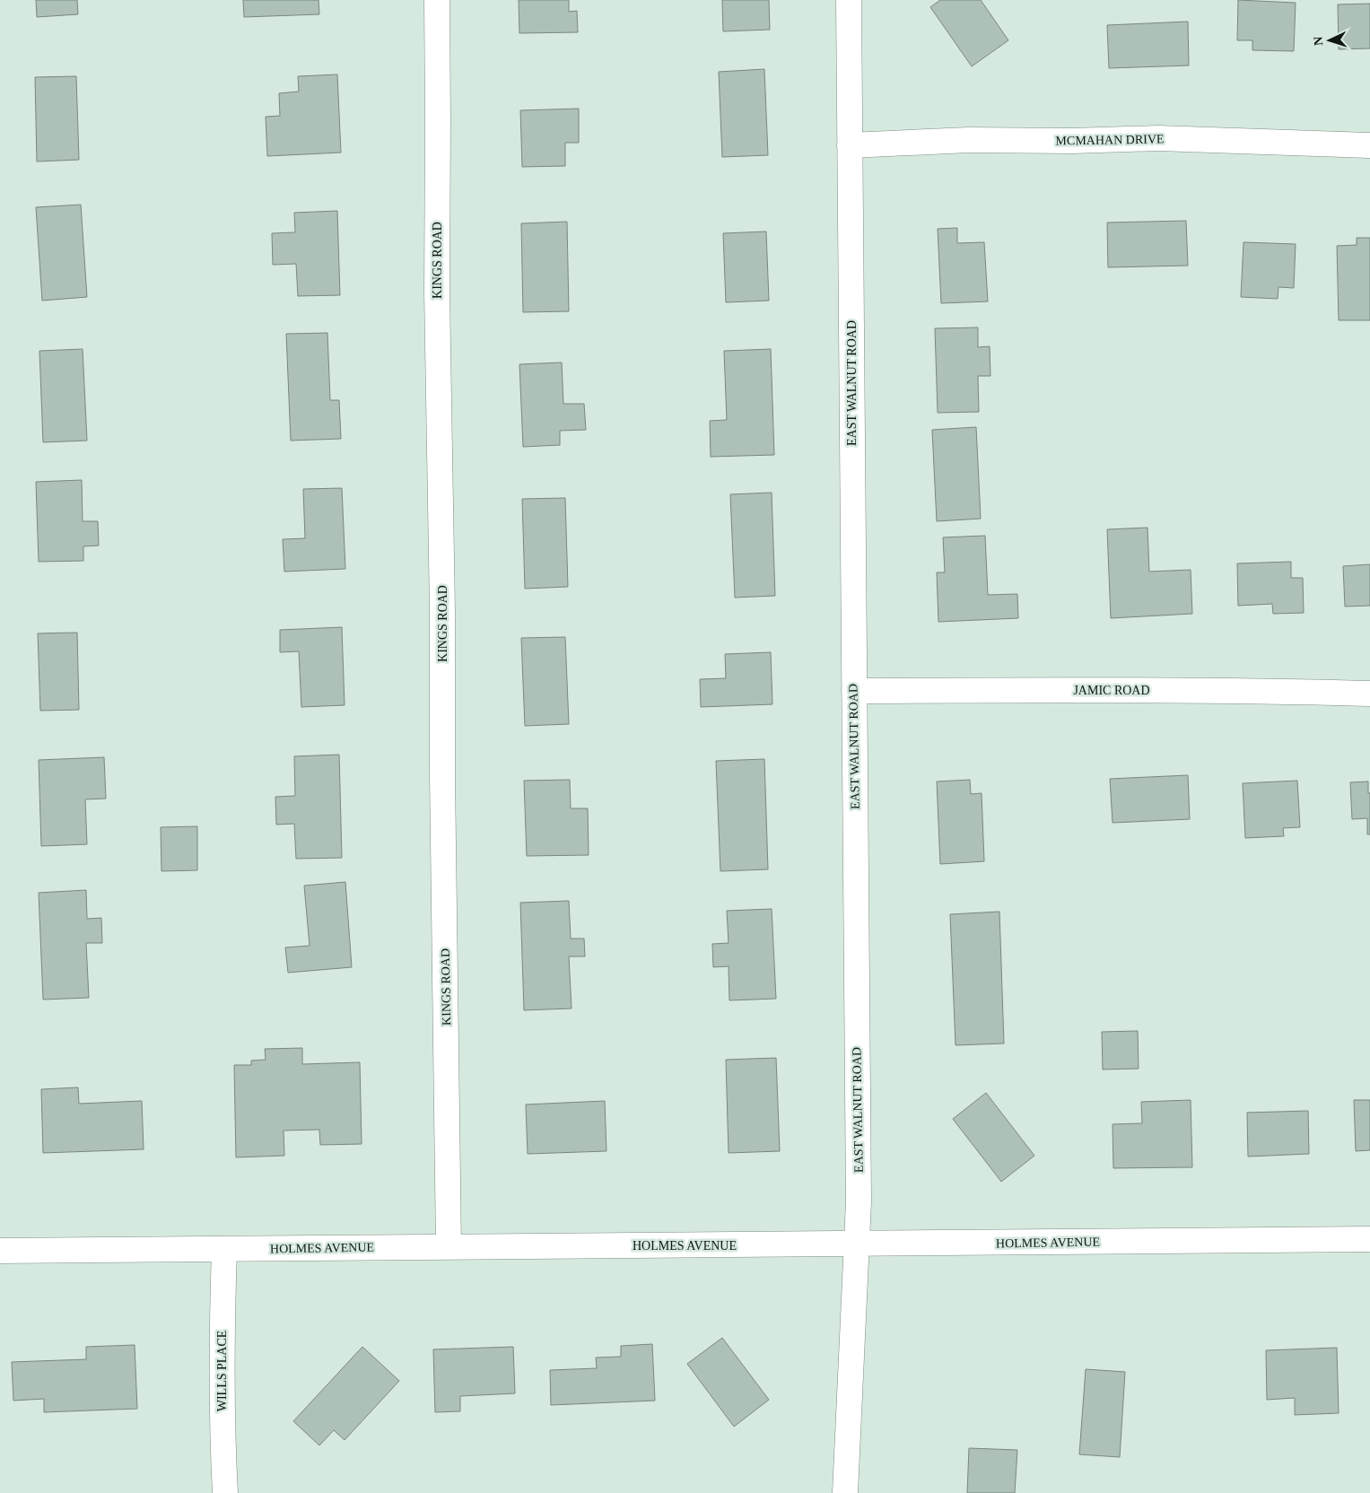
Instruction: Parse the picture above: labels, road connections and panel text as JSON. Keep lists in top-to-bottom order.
{
  "streets": {
    "street": [
      "MCMAHAN DRIVE",
      "KINGS ROAD",
      "EAST WALNUT ROAD",
      "JAMIC ROAD",
      "HOLMES AVENUE",
      "WILLS PLACE"
    ]
  },
  "crossings": [
    ["MCMAHAN DRIVE", "EAST WALNUT ROAD"],
    ["KINGS ROAD", "HOLMES AVENUE"],
    ["EAST WALNUT ROAD", "JAMIC ROAD"],
    ["EAST WALNUT ROAD", "HOLMES AVENUE"],
    ["HOLMES AVENUE", "WILLS PLACE"]
  ],
  "north": "left"
}
